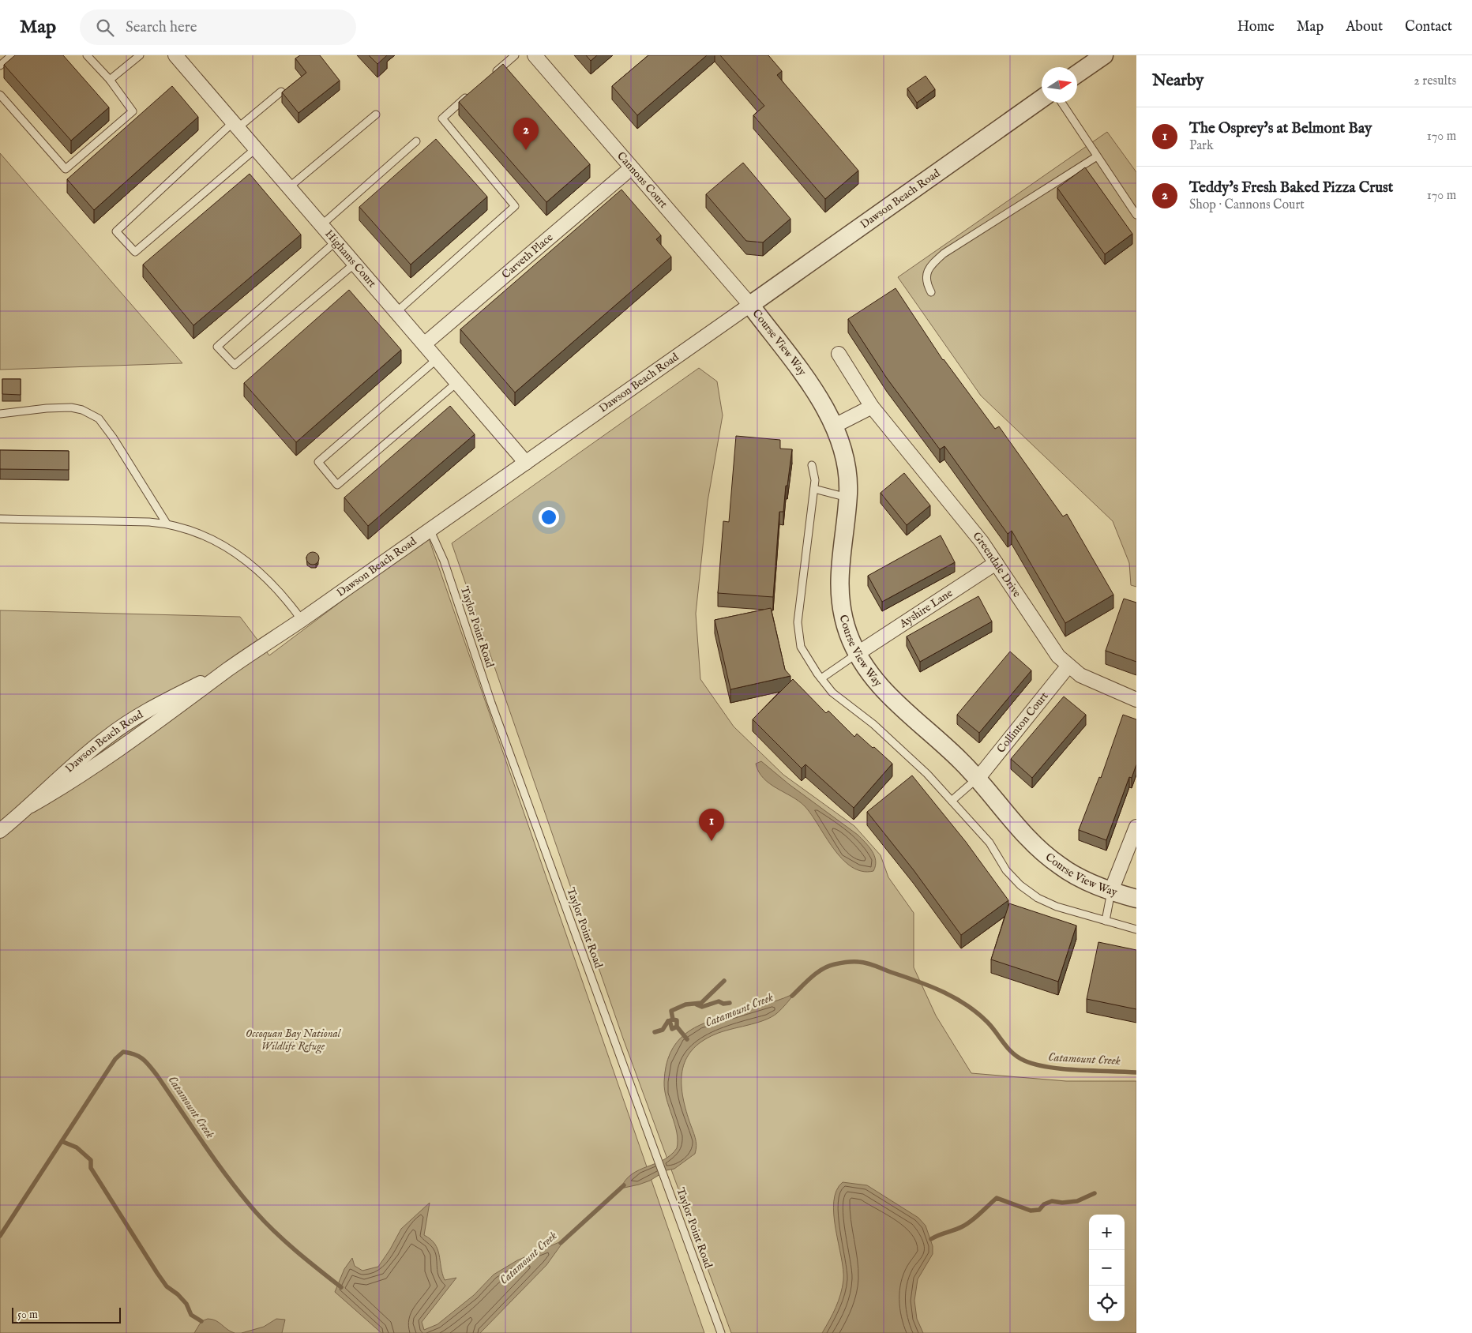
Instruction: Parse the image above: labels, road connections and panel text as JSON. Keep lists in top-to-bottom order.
{
  "streets": {
    "street": [
      "Cannons Court",
      "Dawson Beach Road",
      "Carveth Place",
      "Highams Court",
      "Course View Way",
      "Greendale Drive",
      "Ayshire Lane",
      "Collinton Court"
    ],
    "lane": ["Taylor Point Road"]
  },
  "crossings": [
    ["Cannons Court", "Dawson Beach Road"],
    ["Cannons Court", "Carveth Place"],
    ["Cannons Court", "Course View Way"],
    ["Dawson Beach Road", "Highams Court"],
    ["Dawson Beach Road", "Course View Way"],
    ["Dawson Beach Road", "Taylor Point Road"],
    ["Carveth Place", "Highams Court"],
    ["Course View Way", "Ayshire Lane"],
    ["Course View Way", "Collinton Court"],
    ["Greendale Drive", "Ayshire Lane"],
    ["Greendale Drive", "Collinton Court"]
  ],
  "water": ["Catamount Creek"],
  "parks": ["Occoquan Bay National Wildlife Refuge"],
  "scale_bar": "50 m",
  "north": "right",
  "page": {
    "header": "Map",
    "search": "Search here",
    "nav": [
      "Home",
      "Map",
      "About",
      "Contact"
    ],
    "heading": ["Nearby", "2 results"],
    "list": [
      {
        "mark": "1",
        "name": "The Osprey's at Belmont Bay",
        "note": "Park",
        "value": "170 m"
      },
      {
        "mark": "2",
        "name": "Teddy's Fresh Baked Pizza Crust",
        "note": "Shop · Cannons Court",
        "value": "170 m"
      }
    ],
    "pins": ["2", "1"],
    "map_buttons": ["+", "−"],
    "scale": "50 m"
  }
}
